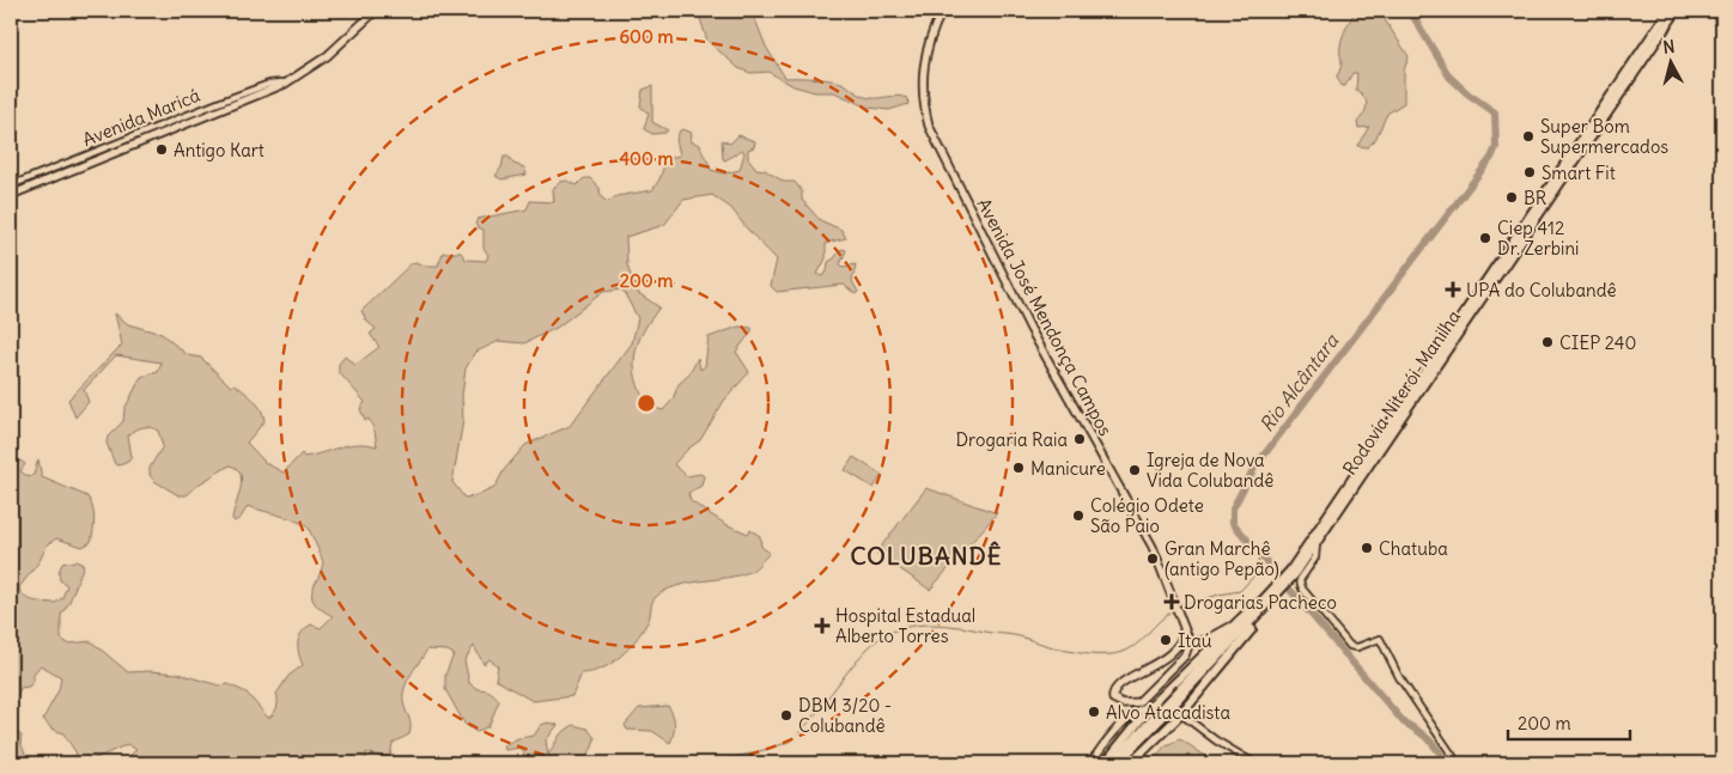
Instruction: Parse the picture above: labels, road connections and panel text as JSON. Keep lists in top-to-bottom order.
{
  "streets": {
    "highway": ["Rodovia Niterói-Manilha"],
    "main road": ["Avenida José Mendonça Campos"],
    "street": ["Avenida Maricá"]
  },
  "districts": ["COLUBANDÊ"],
  "water": ["Rio Alcântara"],
  "places": {
    "other": [
      "Super Bom Supermercados",
      "Antigo Kart",
      "Smart Fit",
      "BR",
      "Ciep 412 Dr. Zerbini",
      "CIEP 240",
      "Drogaria Raia",
      "Manicure",
      "Igreja de Nova Vida Colubandê",
      "Colégio Odete São Paio",
      "Chatuba",
      "Gran Marchê (antigo Pepão)",
      "Itaú",
      "Alvo Atacadista",
      "DBM 3/20 - Colubandê"
    ],
    "health": ["UPA do Colubandê", "Drogarias Pacheco", "Hospital Estadual Alberto Torres"]
  },
  "scale_bar": "200 m",
  "north": "top",
  "rings": ["600 m", "400 m", "200 m"]
}
